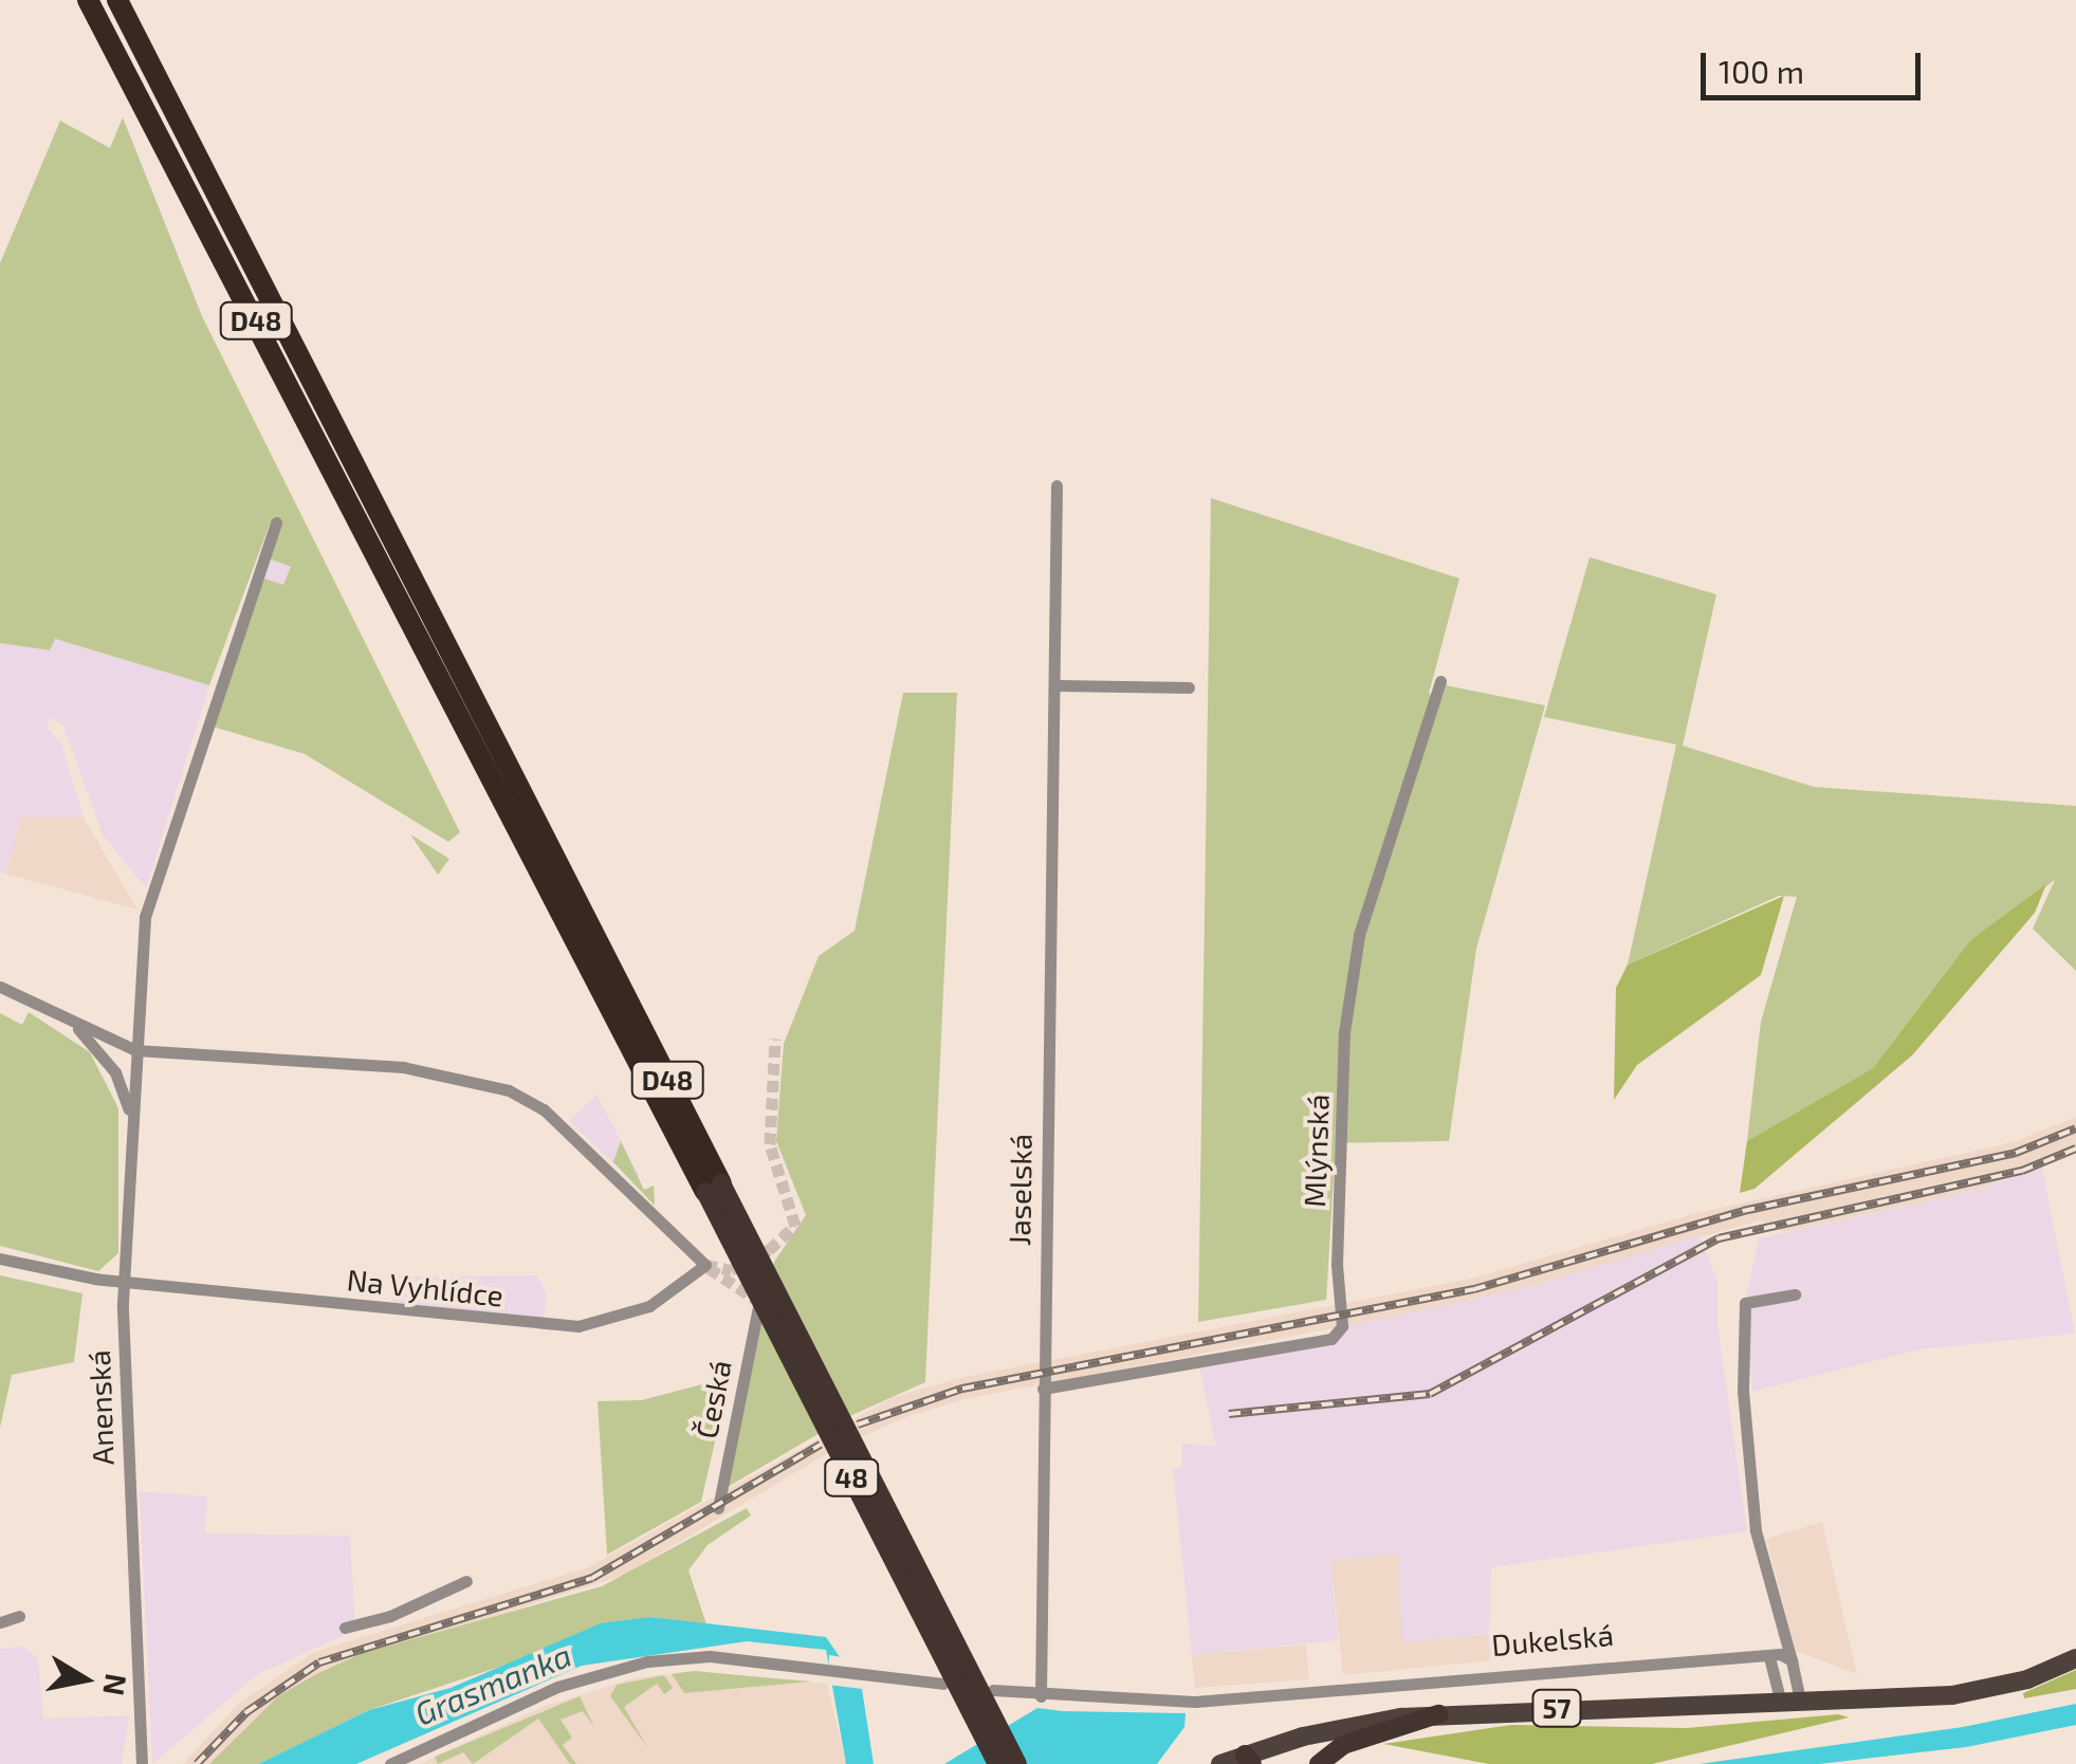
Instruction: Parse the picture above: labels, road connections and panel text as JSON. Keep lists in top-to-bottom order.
{
  "streets": {
    "highway": ["D48", "48"],
    "main road": ["57"],
    "street": [
      "Mlýnská",
      "Jaselská",
      "Na Vyhlídce",
      "Česká",
      "Anenská",
      "Dukelská"
    ]
  },
  "crossings": [
    ["D48", "48"],
    ["Mlýnská", "Jaselská"],
    ["Jaselská", "Dukelská"],
    ["Na Vyhlídce", "Anenská"]
  ],
  "water": ["Grasmanka"],
  "scale_bar": "100 m",
  "north": "right"
}
